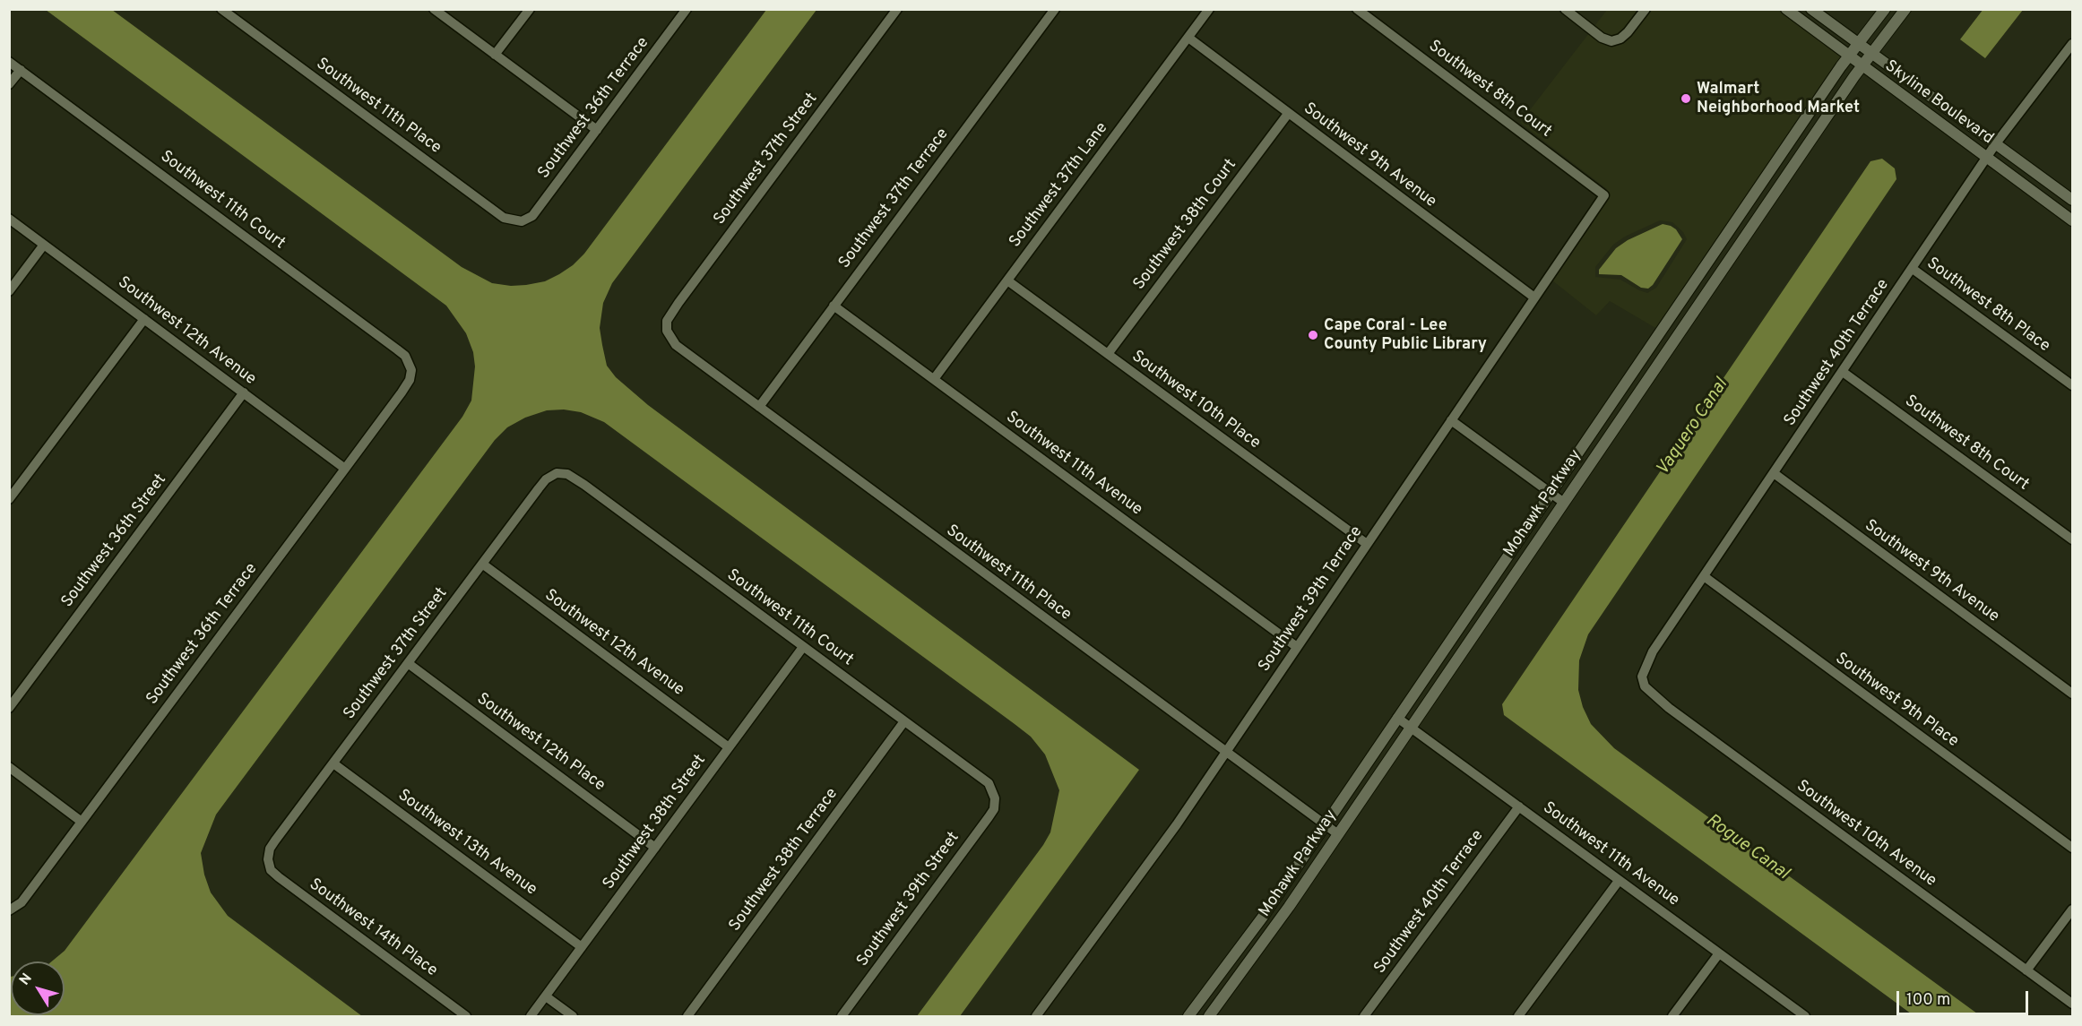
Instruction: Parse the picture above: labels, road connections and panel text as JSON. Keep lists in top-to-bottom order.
{
  "streets": {
    "street": [
      "Southwest 8th Court",
      "Skyline Boulevard",
      "Southwest 11th Place",
      "Southwest 36th Terrace",
      "Southwest 9th Avenue",
      "Southwest 37th Street",
      "Southwest 37th Lane",
      "Southwest 37th Terrace",
      "Southwest 11th Court",
      "Southwest 38th Court",
      "Southwest 8th Place",
      "Southwest 12th Avenue",
      "Southwest 40th Terrace",
      "Southwest 10th Place",
      "Southwest 11th Avenue",
      "Mohawk Parkway",
      "Southwest 36th Street",
      "Southwest 39th Terrace",
      "Southwest 9th Place",
      "Southwest 12th Place",
      "Southwest 38th Street",
      "Southwest 10th Avenue",
      "Southwest 13th Avenue",
      "Southwest 38th Terrace",
      "Southwest 39th Street",
      "Southwest 14th Place"
    ]
  },
  "crossings": [
    ["Southwest 8th Court", "Southwest 40th Terrace"],
    ["Southwest 8th Court", "Southwest 39th Terrace"],
    ["Skyline Boulevard", "Southwest 40th Terrace"],
    ["Skyline Boulevard", "Mohawk Parkway"],
    ["Southwest 11th Place", "Southwest 36th Terrace"],
    ["Southwest 11th Place", "Southwest 37th Street"],
    ["Southwest 11th Place", "Southwest 37th Terrace"],
    ["Southwest 11th Place", "Mohawk Parkway"],
    ["Southwest 11th Place", "Southwest 39th Terrace"],
    ["Southwest 36th Terrace", "Southwest 11th Court"],
    ["Southwest 36th Terrace", "Southwest 12th Avenue"],
    ["Southwest 9th Avenue", "Southwest 37th Lane"],
    ["Southwest 9th Avenue", "Southwest 38th Court"],
    ["Southwest 9th Avenue", "Southwest 40th Terrace"],
    ["Southwest 9th Avenue", "Southwest 39th Terrace"],
    ["Southwest 37th Street", "Southwest 11th Court"],
    ["Southwest 37th Street", "Southwest 12th Avenue"],
    ["Southwest 37th Street", "Southwest 12th Place"],
    ["Southwest 37th Street", "Southwest 13th Avenue"],
    ["Southwest 37th Street", "Southwest 14th Place"],
    ["Southwest 37th Lane", "Southwest 10th Place"],
    ["Southwest 37th Lane", "Southwest 11th Avenue"],
    ["Southwest 37th Terrace", "Southwest 11th Avenue"],
    ["Southwest 11th Court", "Southwest 38th Street"],
    ["Southwest 11th Court", "Southwest 38th Terrace"],
    ["Southwest 11th Court", "Southwest 39th Street"],
    ["Southwest 38th Court", "Southwest 10th Place"],
    ["Southwest 8th Place", "Southwest 40th Terrace"],
    ["Southwest 12th Avenue", "Southwest 36th Street"],
    ["Southwest 12th Avenue", "Southwest 38th Street"],
    ["Southwest 40th Terrace", "Southwest 11th Avenue"],
    ["Southwest 40th Terrace", "Southwest 9th Place"],
    ["Southwest 40th Terrace", "Southwest 10th Avenue"],
    ["Southwest 10th Place", "Southwest 39th Terrace"],
    ["Southwest 11th Avenue", "Mohawk Parkway"],
    ["Southwest 11th Avenue", "Southwest 39th Terrace"],
    ["Southwest 12th Place", "Southwest 38th Street"],
    ["Southwest 38th Street", "Southwest 13th Avenue"]
  ],
  "water": ["Vaquero Canal", "Rogue Canal"],
  "places": ["Walmart Neighborhood Market", "Cape Coral - Lee County Public Library"],
  "scale_bar": "100 m",
  "north": "top left"
}
